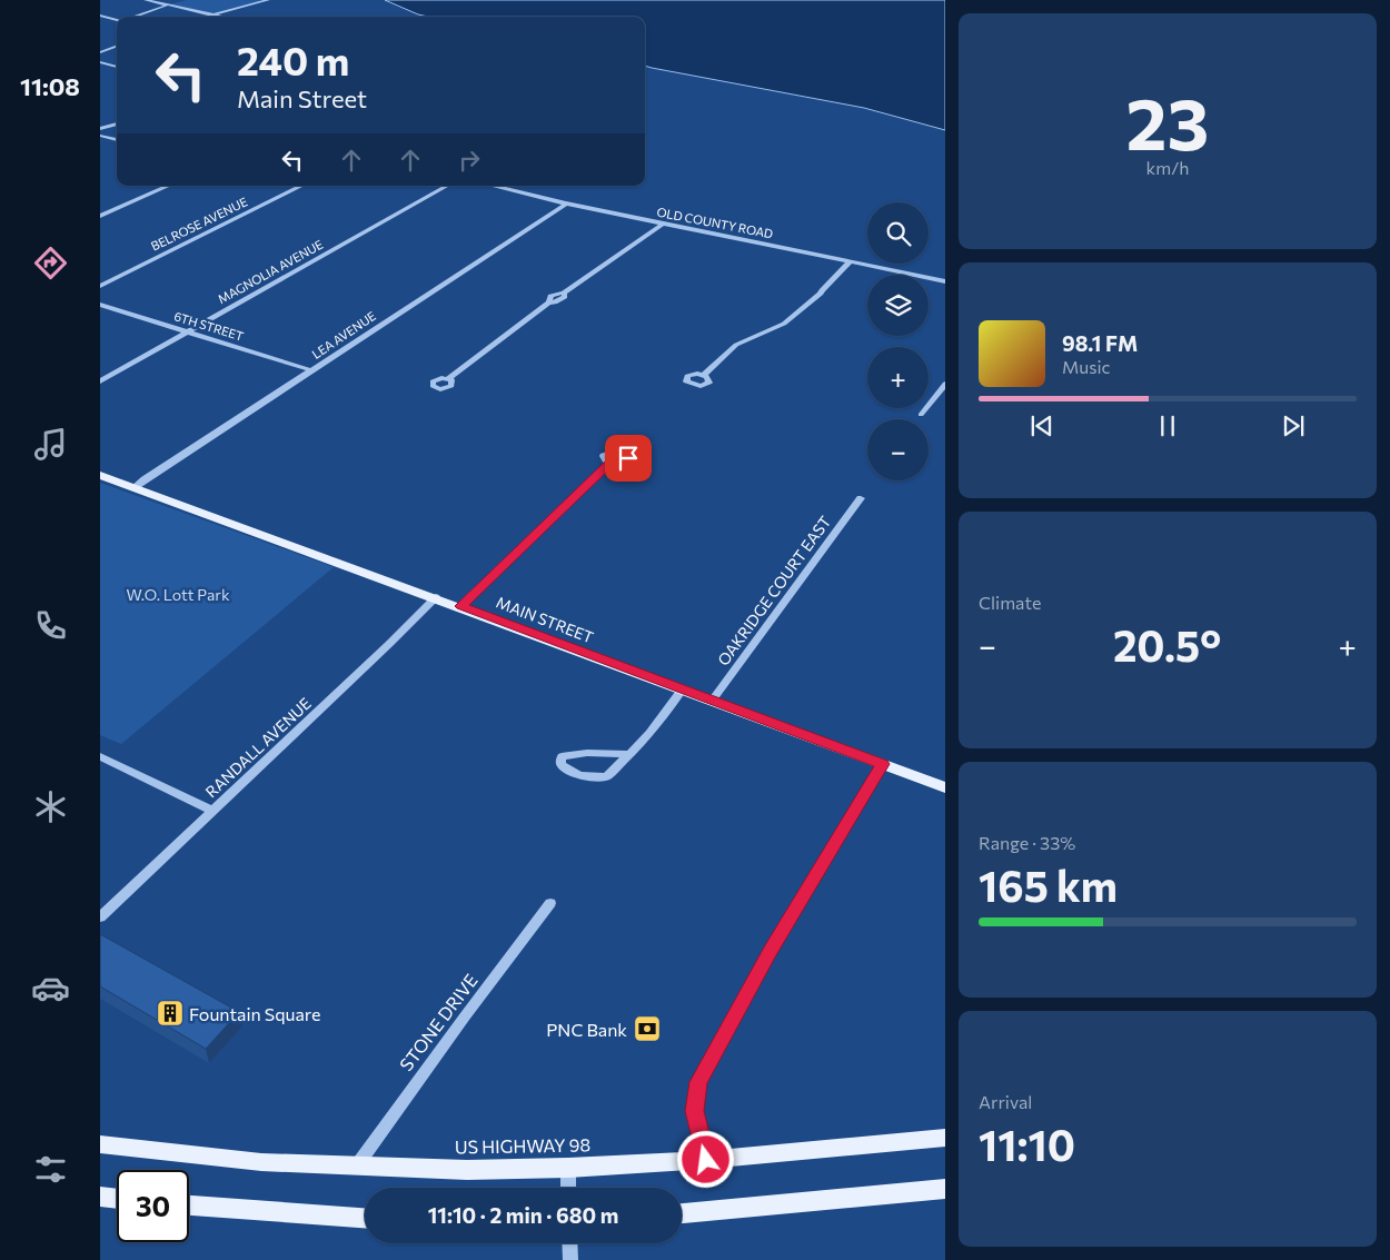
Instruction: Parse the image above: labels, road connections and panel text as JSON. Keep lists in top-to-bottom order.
{
  "streets": {
    "main road": ["MAIN STREET", "US HIGHWAY 98"],
    "street": [
      "OLD COUNTY ROAD",
      "BELROSE AVENUE",
      "MAGNOLIA AVENUE",
      "6TH STREET",
      "LEA AVENUE",
      "OAKRIDGE COURT EAST",
      "RANDALL AVENUE",
      "STONE DRIVE"
    ]
  },
  "crossings": [
    ["OLD COUNTY ROAD", "LEA AVENUE"],
    ["MAGNOLIA AVENUE", "6TH STREET"],
    ["6TH STREET", "LEA AVENUE"],
    ["LEA AVENUE", "MAIN STREET"],
    ["OAKRIDGE COURT EAST", "MAIN STREET"],
    ["MAIN STREET", "RANDALL AVENUE"],
    ["STONE DRIVE", "US HIGHWAY 98"]
  ],
  "parks": ["W.O. Lott Park"],
  "places": {
    "building": ["Fountain Square"],
    "bank": ["PNC Bank"]
  },
  "page": {
    "tabs": "11:08",
    "tile": [
      ["23", "km/h"],
      "Climate",
      ["Range · 33%", "165 km"],
      ["Arrival", "11:10"]
    ],
    "turn": ["240 m", "Main Street"],
    "map_buttons": ["+", "−"],
    "song": ["98.1 FM", "Music"],
    "heat": ["−", "20.5°", "+"],
    "limit": "30",
    "trip": "11:10 · 2 min · 680 m"
  }
}
